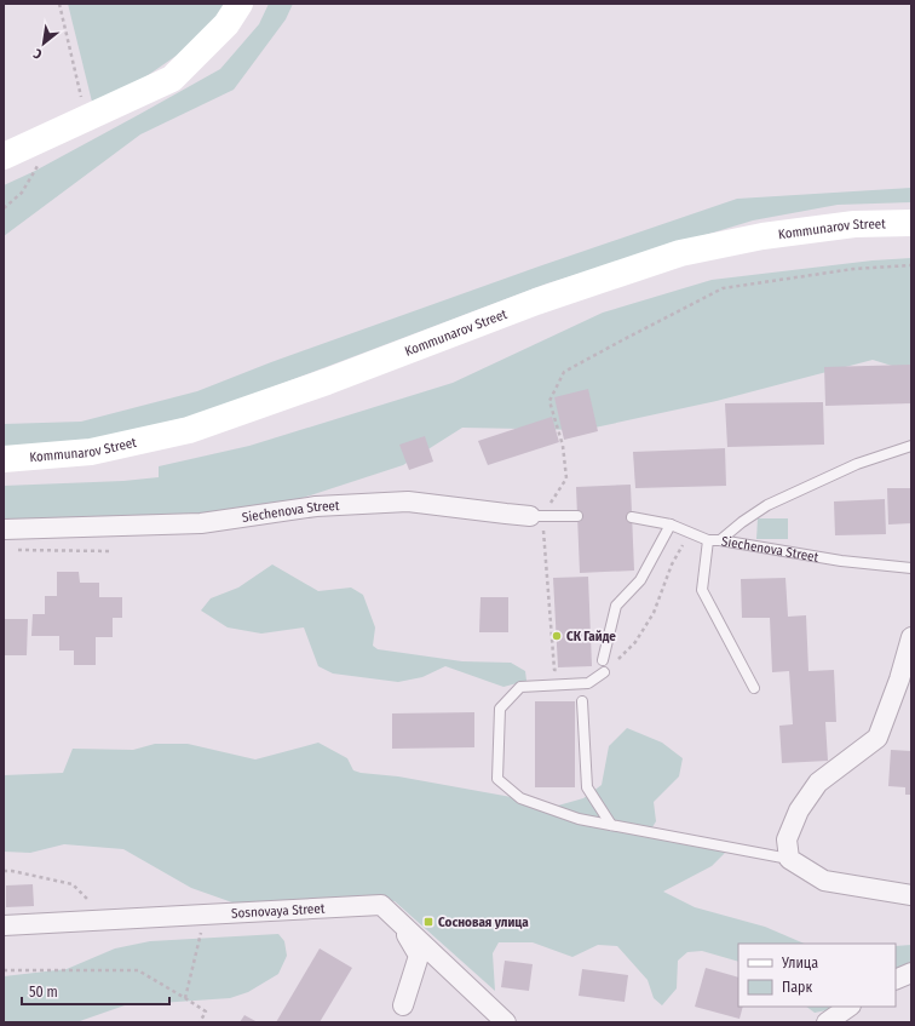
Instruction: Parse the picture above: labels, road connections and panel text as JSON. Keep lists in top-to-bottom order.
{
  "streets": {
    "main road": ["Kommunarov Street"],
    "street": ["Siechenova Street", "Sosnovaya Street"]
  },
  "places": {
    "other": ["СК Гайде"],
    "transit": ["Сосновая улица"]
  },
  "legend": ["Улица", "Парк"],
  "scale_bar": "50 m",
  "north": "bottom left"
}
